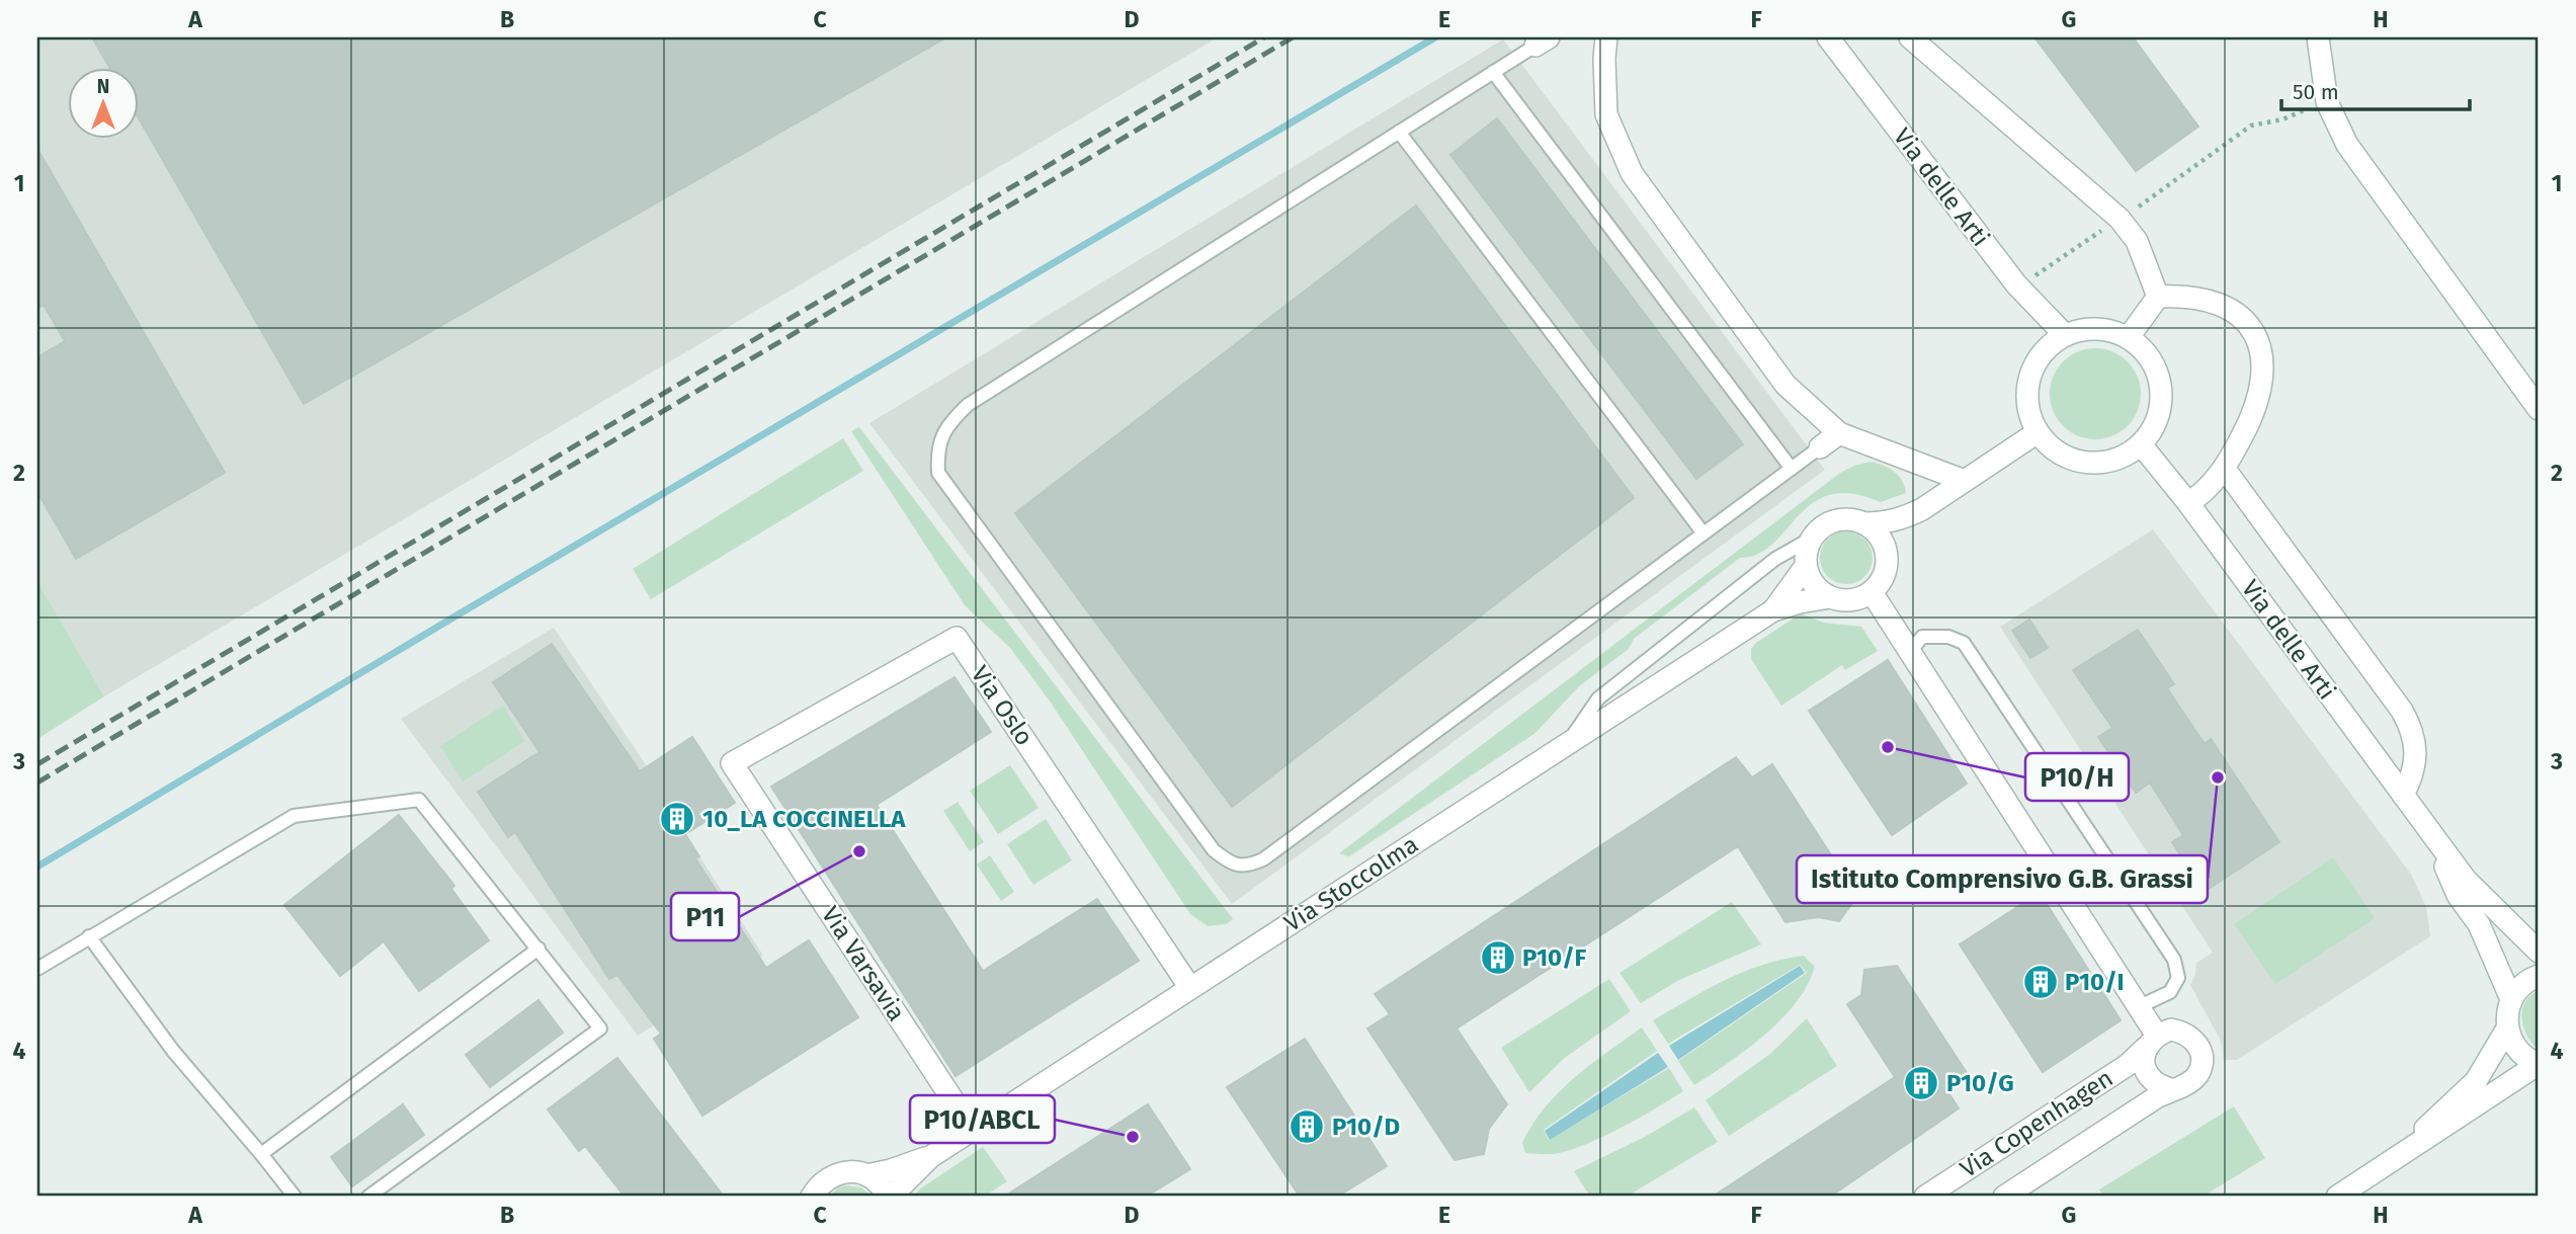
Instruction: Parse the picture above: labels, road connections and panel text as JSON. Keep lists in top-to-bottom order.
{
  "streets": {
    "street": [
      "Via delle Arti",
      "Via Oslo",
      "Via Stoccolma",
      "Via Varsavia",
      "Via Copenhagen"
    ]
  },
  "crossings": [
    ["Via Oslo", "Via Stoccolma"],
    ["Via Oslo", "Via Varsavia"],
    ["Via Stoccolma", "Via Varsavia"]
  ],
  "places": {
    "other": [
      "P10/H",
      "Istituto Comprensivo G.B. Grassi",
      "P11",
      "P10/ABCL"
    ],
    "building": [
      "10_LA COCCINELLA",
      "P10/F",
      "P10/I",
      "P10/G",
      "P10/D"
    ]
  },
  "scale_bar": "50 m",
  "north": "top",
  "grid": {
    "columns": [
      "A",
      "B",
      "C",
      "D",
      "E",
      "F",
      "G",
      "H"
    ],
    "rows": [
      "1",
      "2",
      "3",
      "4"
    ]
  }
}
